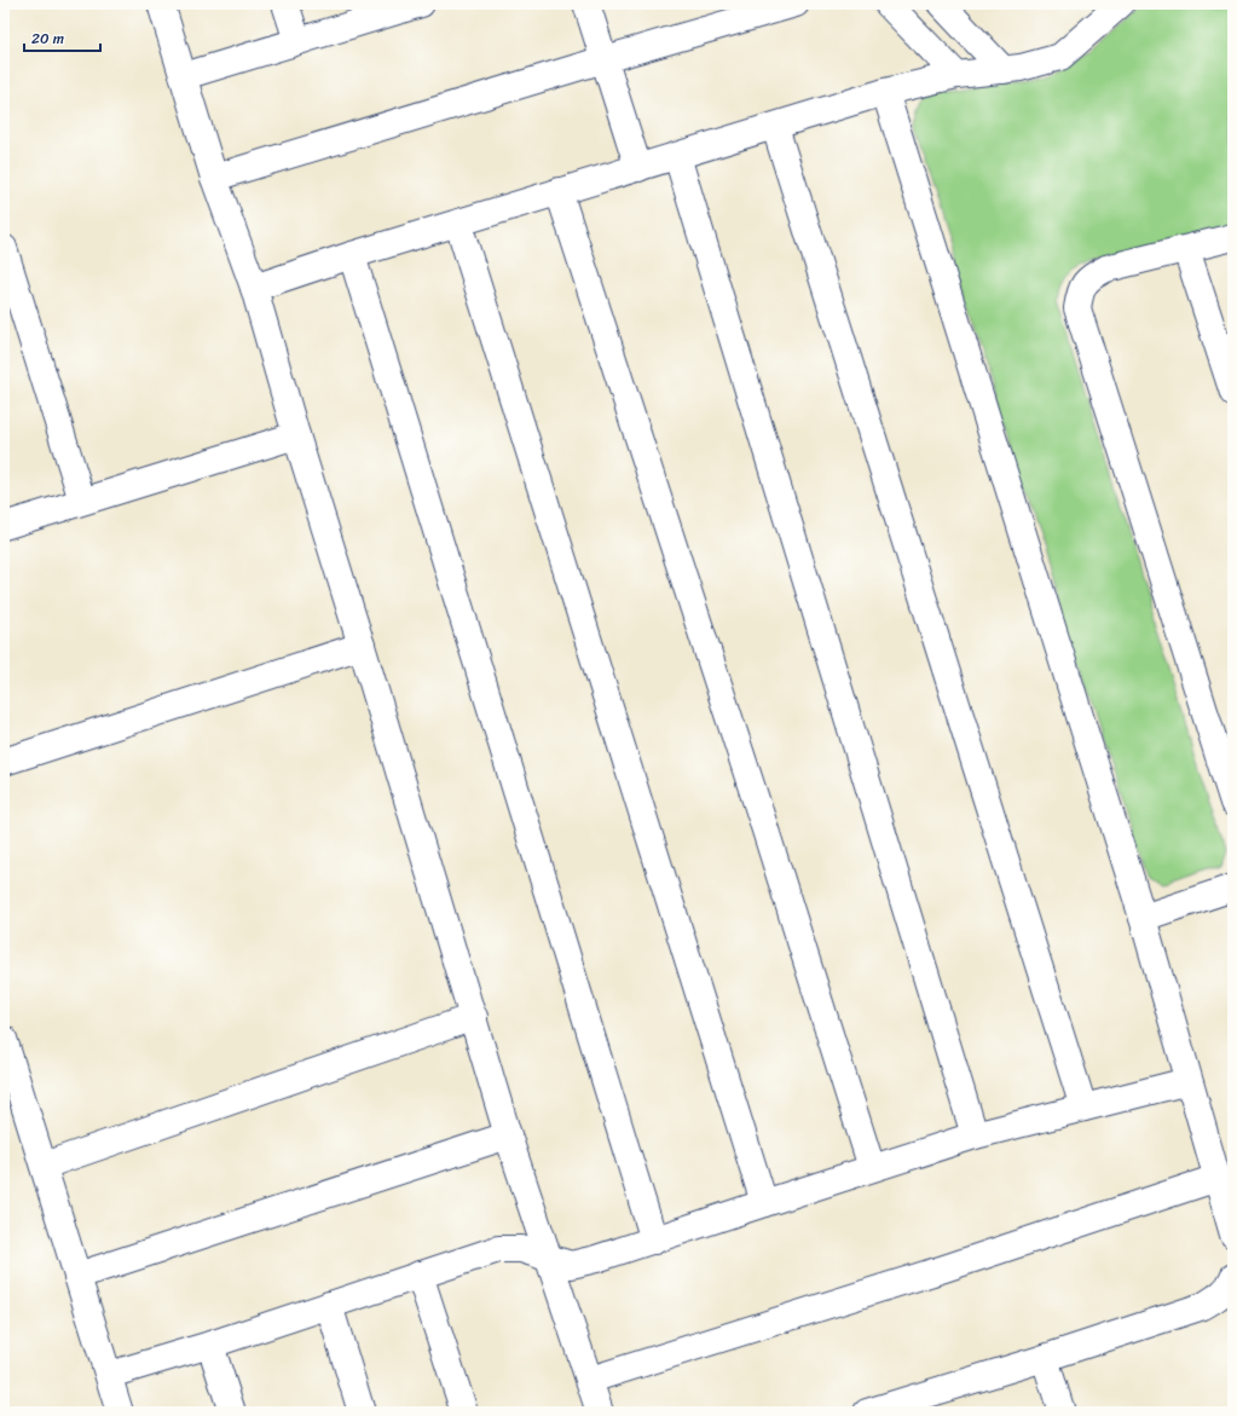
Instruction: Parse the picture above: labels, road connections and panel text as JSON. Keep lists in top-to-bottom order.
{
  "scale_bar": "20 m"
}
